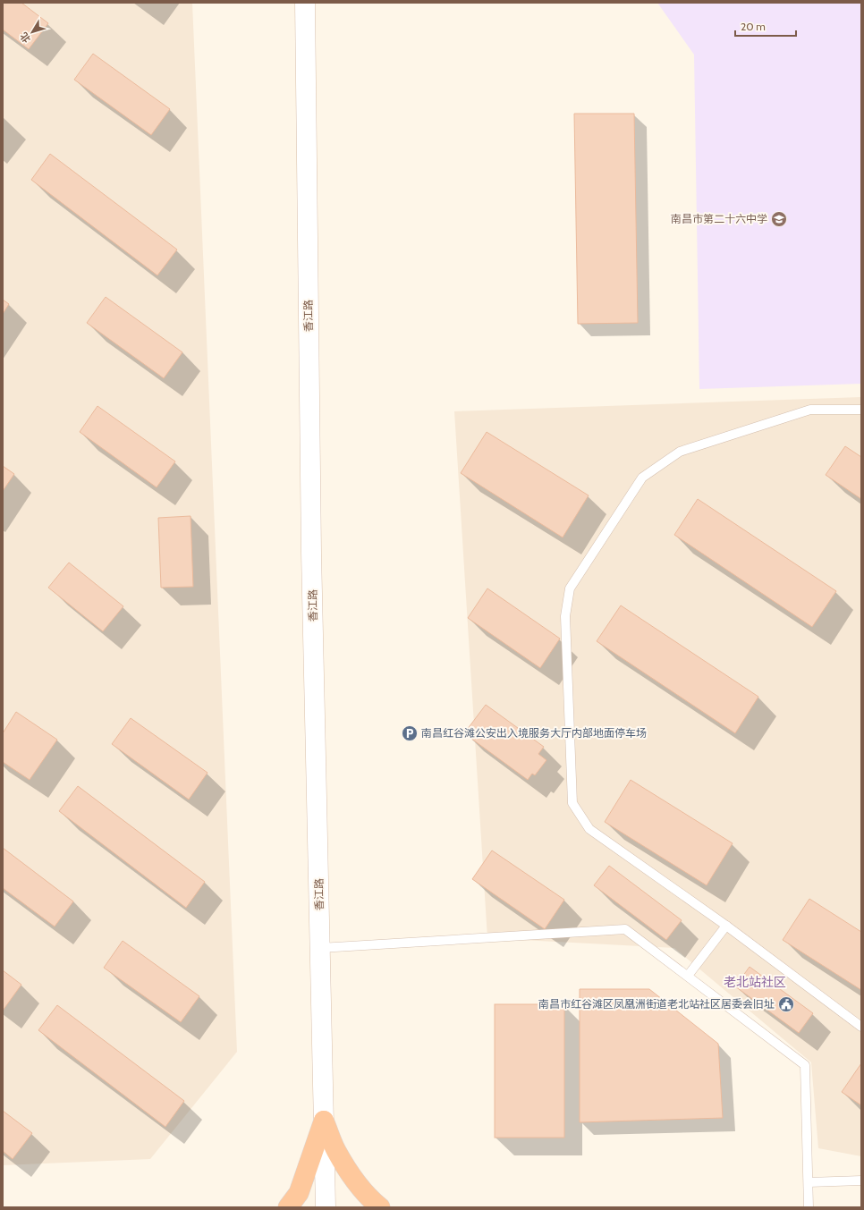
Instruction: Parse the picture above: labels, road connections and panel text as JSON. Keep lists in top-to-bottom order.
{
  "streets": {
    "main road": ["香江路"]
  },
  "districts": ["老北站社区"],
  "places": {
    "school or university": ["南昌市第二十六中学"],
    "parking": ["南昌红谷滩公安出入境服务大厅内部地面停车场"],
    "public building": ["南昌市红谷滩区凤凰洲街道老北站社区居委会旧址"]
  },
  "scale_bar": "20 m",
  "north": "bottom left"
}
